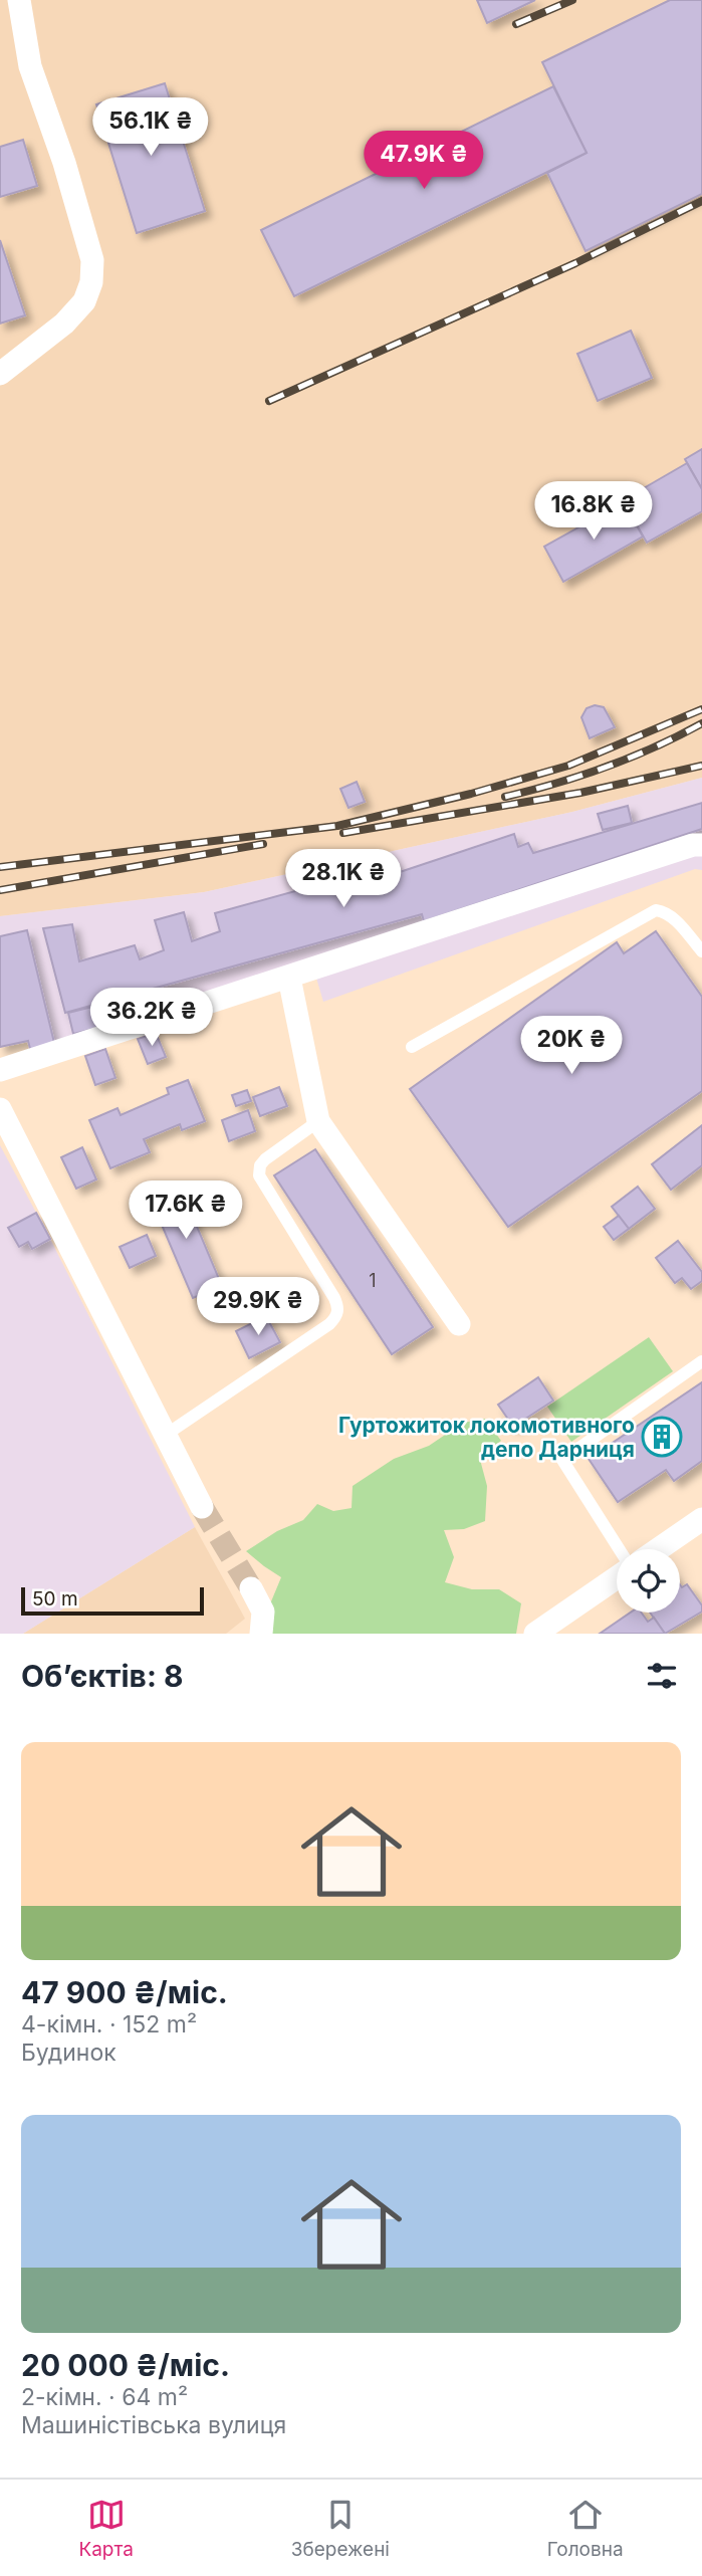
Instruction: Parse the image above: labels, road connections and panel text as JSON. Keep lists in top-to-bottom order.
{
  "places": {
    "building": ["Гуртожиток локомотивного депо Дарниця"]
  },
  "house_numbers": ["1"],
  "scale_bar": "50 m",
  "page": {
    "price": [
      "56.1K ₴",
      "47.9K ₴",
      "16.8K ₴",
      "28.1K ₴",
      "36.2K ₴",
      "20K ₴",
      "17.6K ₴",
      "29.9K ₴"
    ],
    "scale": "50 m",
    "heading": "Об’єктів: 8",
    "list": [
      {
        "name": "47 900 ₴/міс.",
        "note": "4-кімн. · 152 m² · Будинок"
      },
      {
        "name": "20 000 ₴/міс.",
        "note": "2-кімн. · 64 m² · Машиністівська вулиця"
      }
    ],
    "tabs": ["Карта", "Збережені", "Головна"]
  }
}
